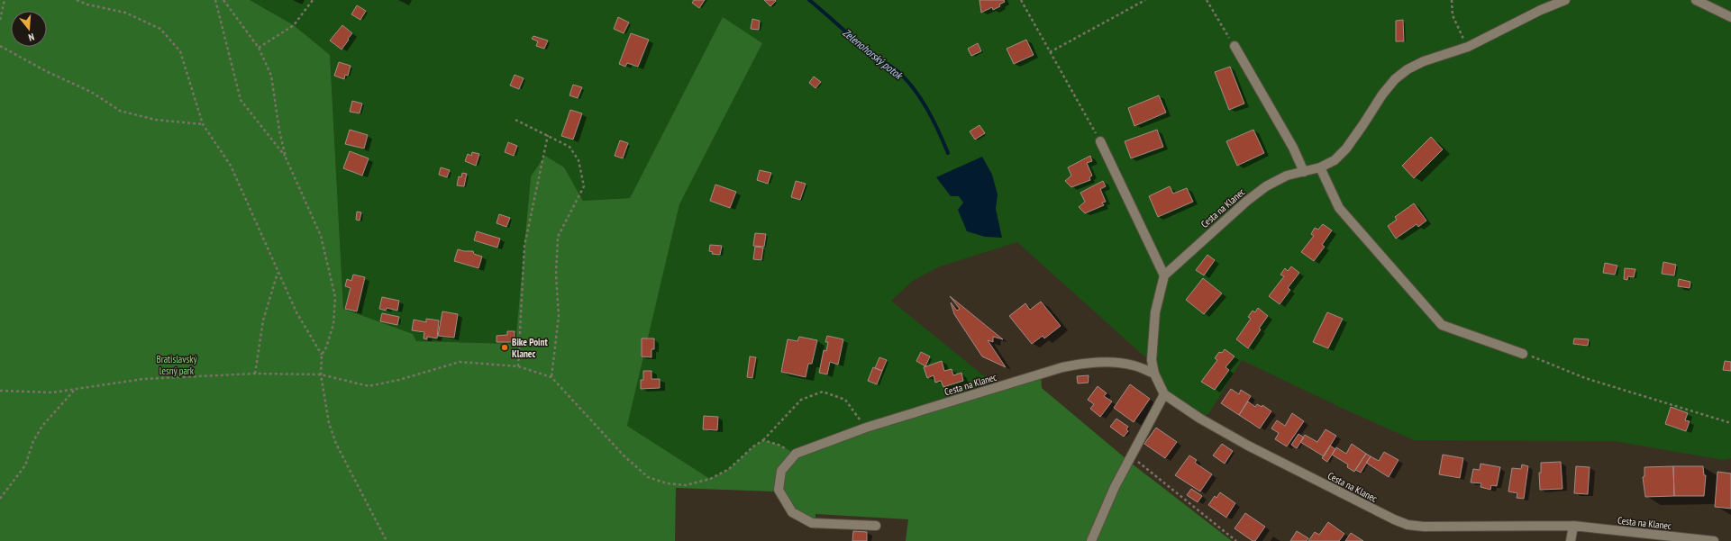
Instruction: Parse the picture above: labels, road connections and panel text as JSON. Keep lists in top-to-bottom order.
{
  "streets": {
    "street": ["Cesta na Klanec"]
  },
  "water": ["Zelenohorský potok"],
  "parks": ["Bratislavský lesný park"],
  "places": ["Bike Point Klanec"],
  "north": "bottom"
}
